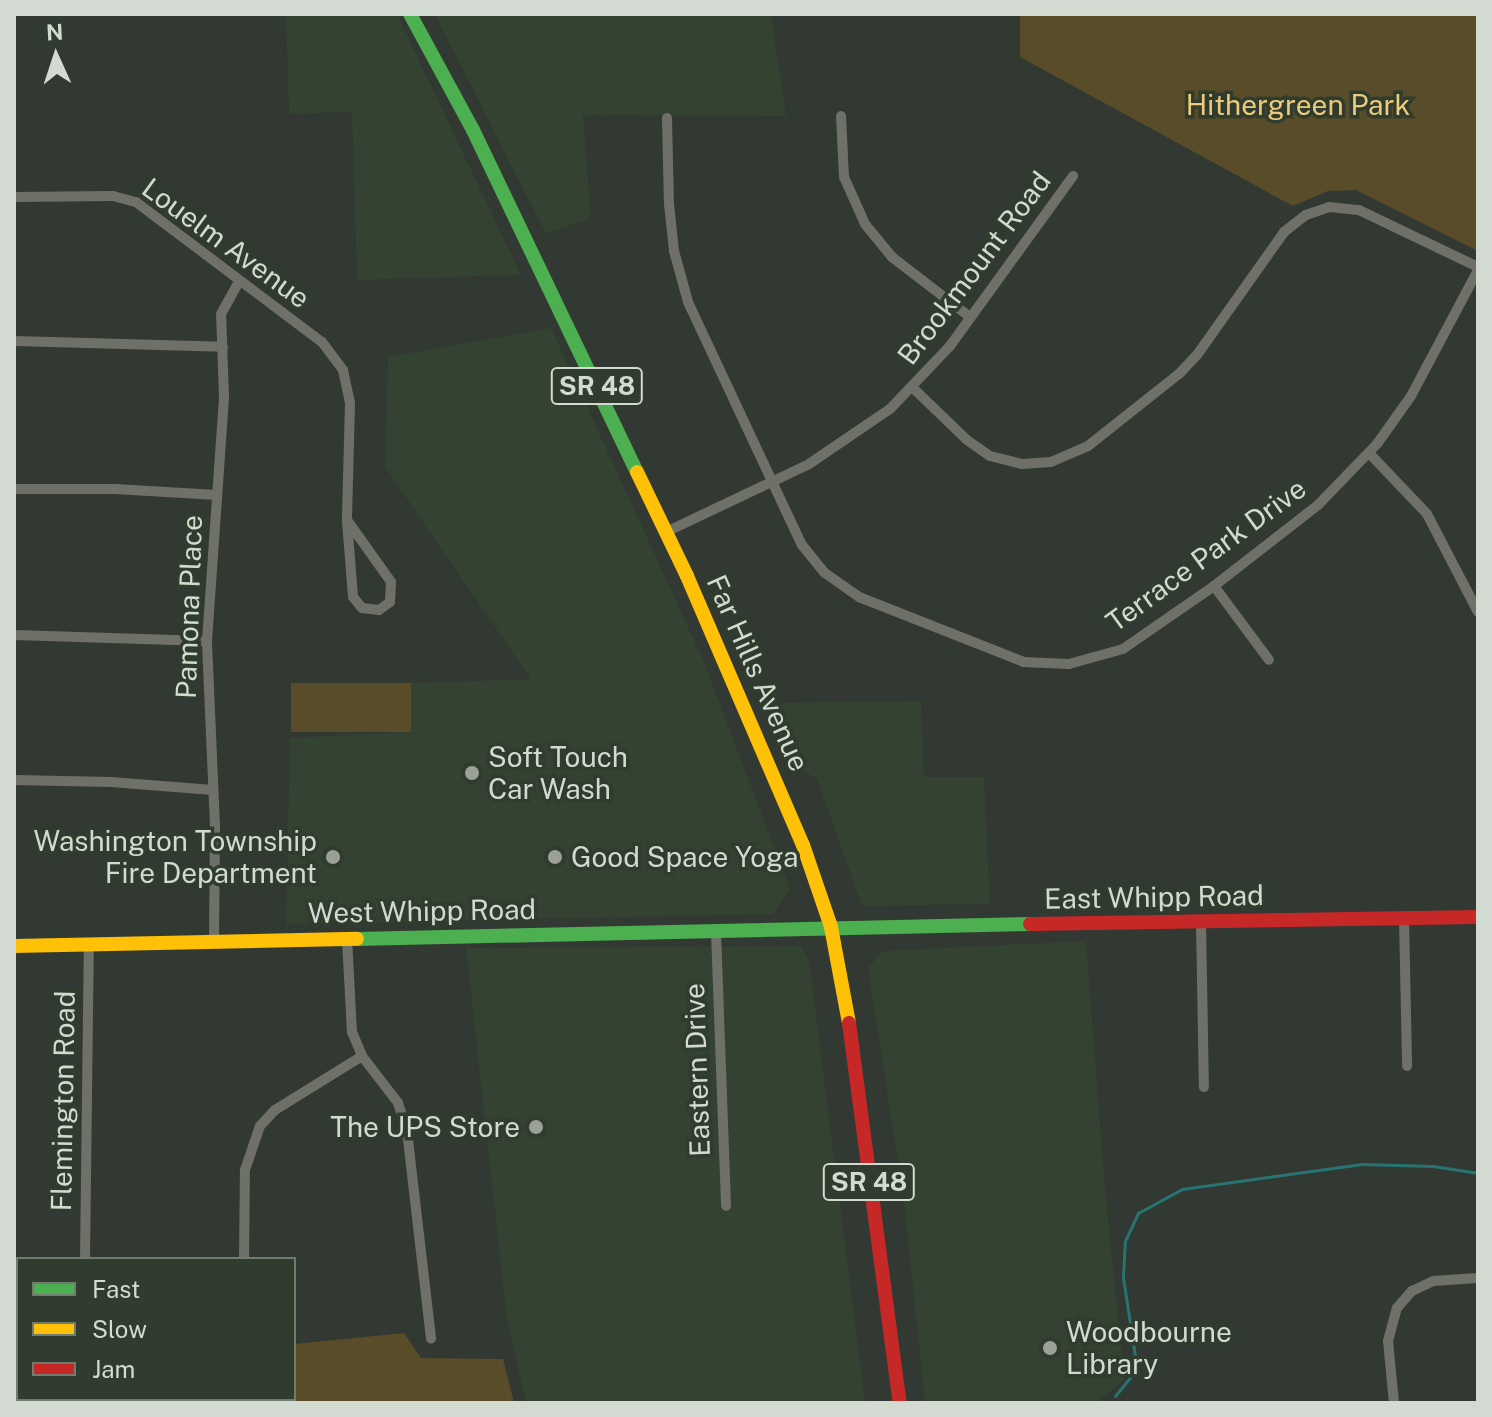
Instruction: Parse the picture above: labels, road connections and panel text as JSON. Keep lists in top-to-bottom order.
{
  "streets": {
    "main road": [
      "SR 48",
      "Far Hills Avenue",
      "East Whipp Road",
      "West Whipp Road"
    ],
    "street": [
      "Louelm Avenue",
      "Brookmount Road",
      "Terrace Park Drive",
      "Pamona Place",
      "Eastern Drive",
      "Flemington Road"
    ]
  },
  "crossings": [
    ["Louelm Avenue", "Pamona Place"],
    ["Brookmount Road", "Terrace Park Drive"],
    ["Brookmount Road", "Far Hills Avenue"],
    ["Pamona Place", "West Whipp Road"],
    ["Far Hills Avenue", "East Whipp Road"],
    ["Far Hills Avenue", "West Whipp Road"],
    ["East Whipp Road", "West Whipp Road"],
    ["West Whipp Road", "Eastern Drive"],
    ["West Whipp Road", "Flemington Road"]
  ],
  "parks": ["Hithergreen Park"],
  "places": [
    "Soft Touch Car Wash",
    "Washington Township Fire Department",
    "Good Space Yoga",
    "The UPS Store",
    "Woodbourne Library"
  ],
  "legend": ["Fast", "Slow", "Jam"],
  "north": "top"
}
